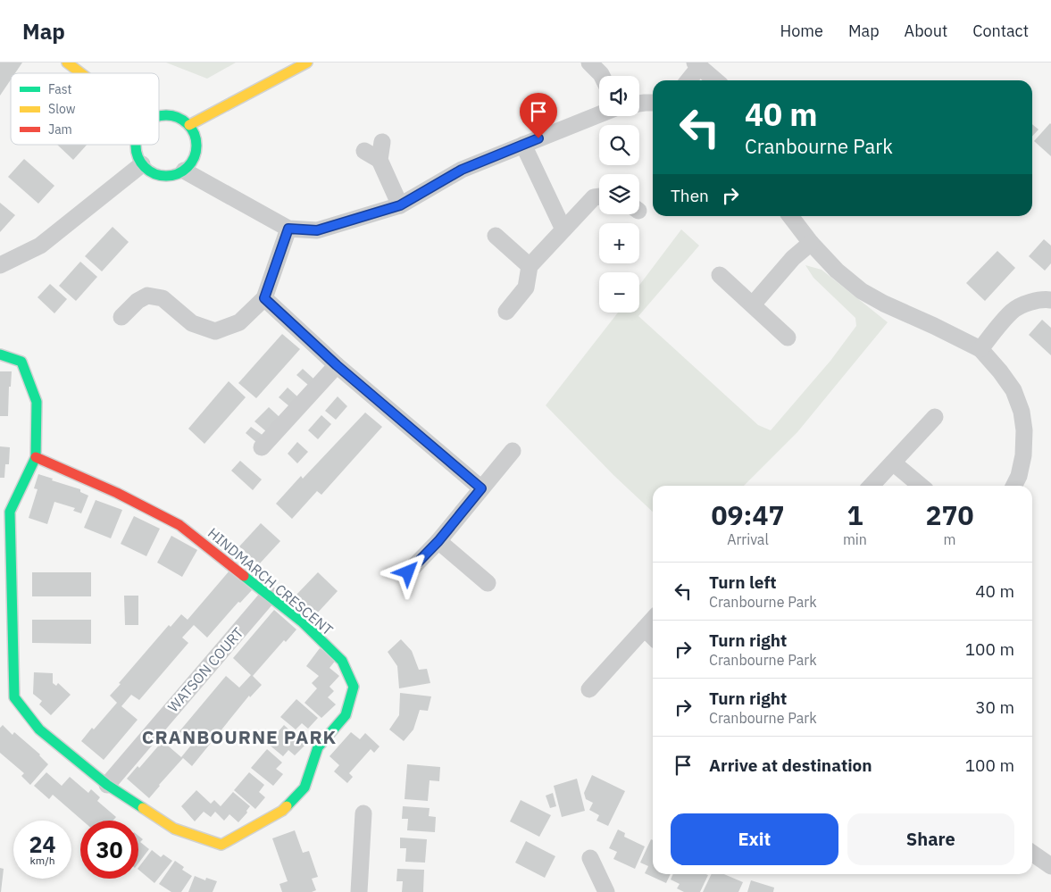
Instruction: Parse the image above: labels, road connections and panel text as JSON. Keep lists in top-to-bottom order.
{
  "streets": {
    "street": ["HINDMARCH CRESCENT", "WATSON COURT"]
  },
  "crossings": [
    ["HINDMARCH CRESCENT", "WATSON COURT"]
  ],
  "districts": ["CRANBOURNE PARK"],
  "legend": ["Fast", "Slow", "Jam"],
  "page": {
    "header": "Map",
    "nav": [
      "Home",
      "Map",
      "About",
      "Contact"
    ],
    "map_buttons": ["+", "−"],
    "turn": ["40 m", "Cranbourne Park"],
    "then": "Then",
    "eta": [
      "09:47",
      "Arrival",
      "1",
      "min",
      "270",
      "m"
    ],
    "list": [
      {
        "name": "Turn left",
        "note": "Cranbourne Park",
        "value": "40 m"
      },
      {
        "name": "Turn right",
        "note": "Cranbourne Park",
        "value": "100 m"
      },
      {
        "name": "Turn right",
        "note": "Cranbourne Park",
        "value": "30 m"
      },
      {
        "name": "Arrive at destination",
        "value": "100 m"
      }
    ],
    "buttons": ["Exit", "Share"],
    "speed": "24 km/h",
    "limit": "30"
  }
}
